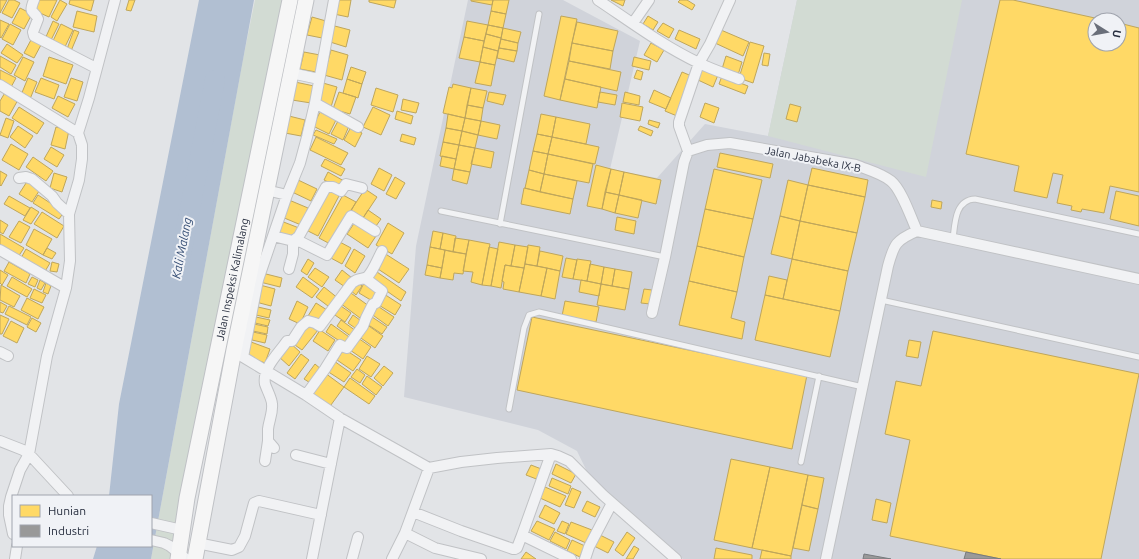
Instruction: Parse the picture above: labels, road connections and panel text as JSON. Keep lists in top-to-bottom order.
{
  "streets": {
    "main road": ["Jalan Inspeksi Kalimalang"],
    "street": ["Jalan Jababeka IX-B"]
  },
  "water": ["Kali Malang"],
  "legend": ["Hunian", "Industri"],
  "north": "right"
}
